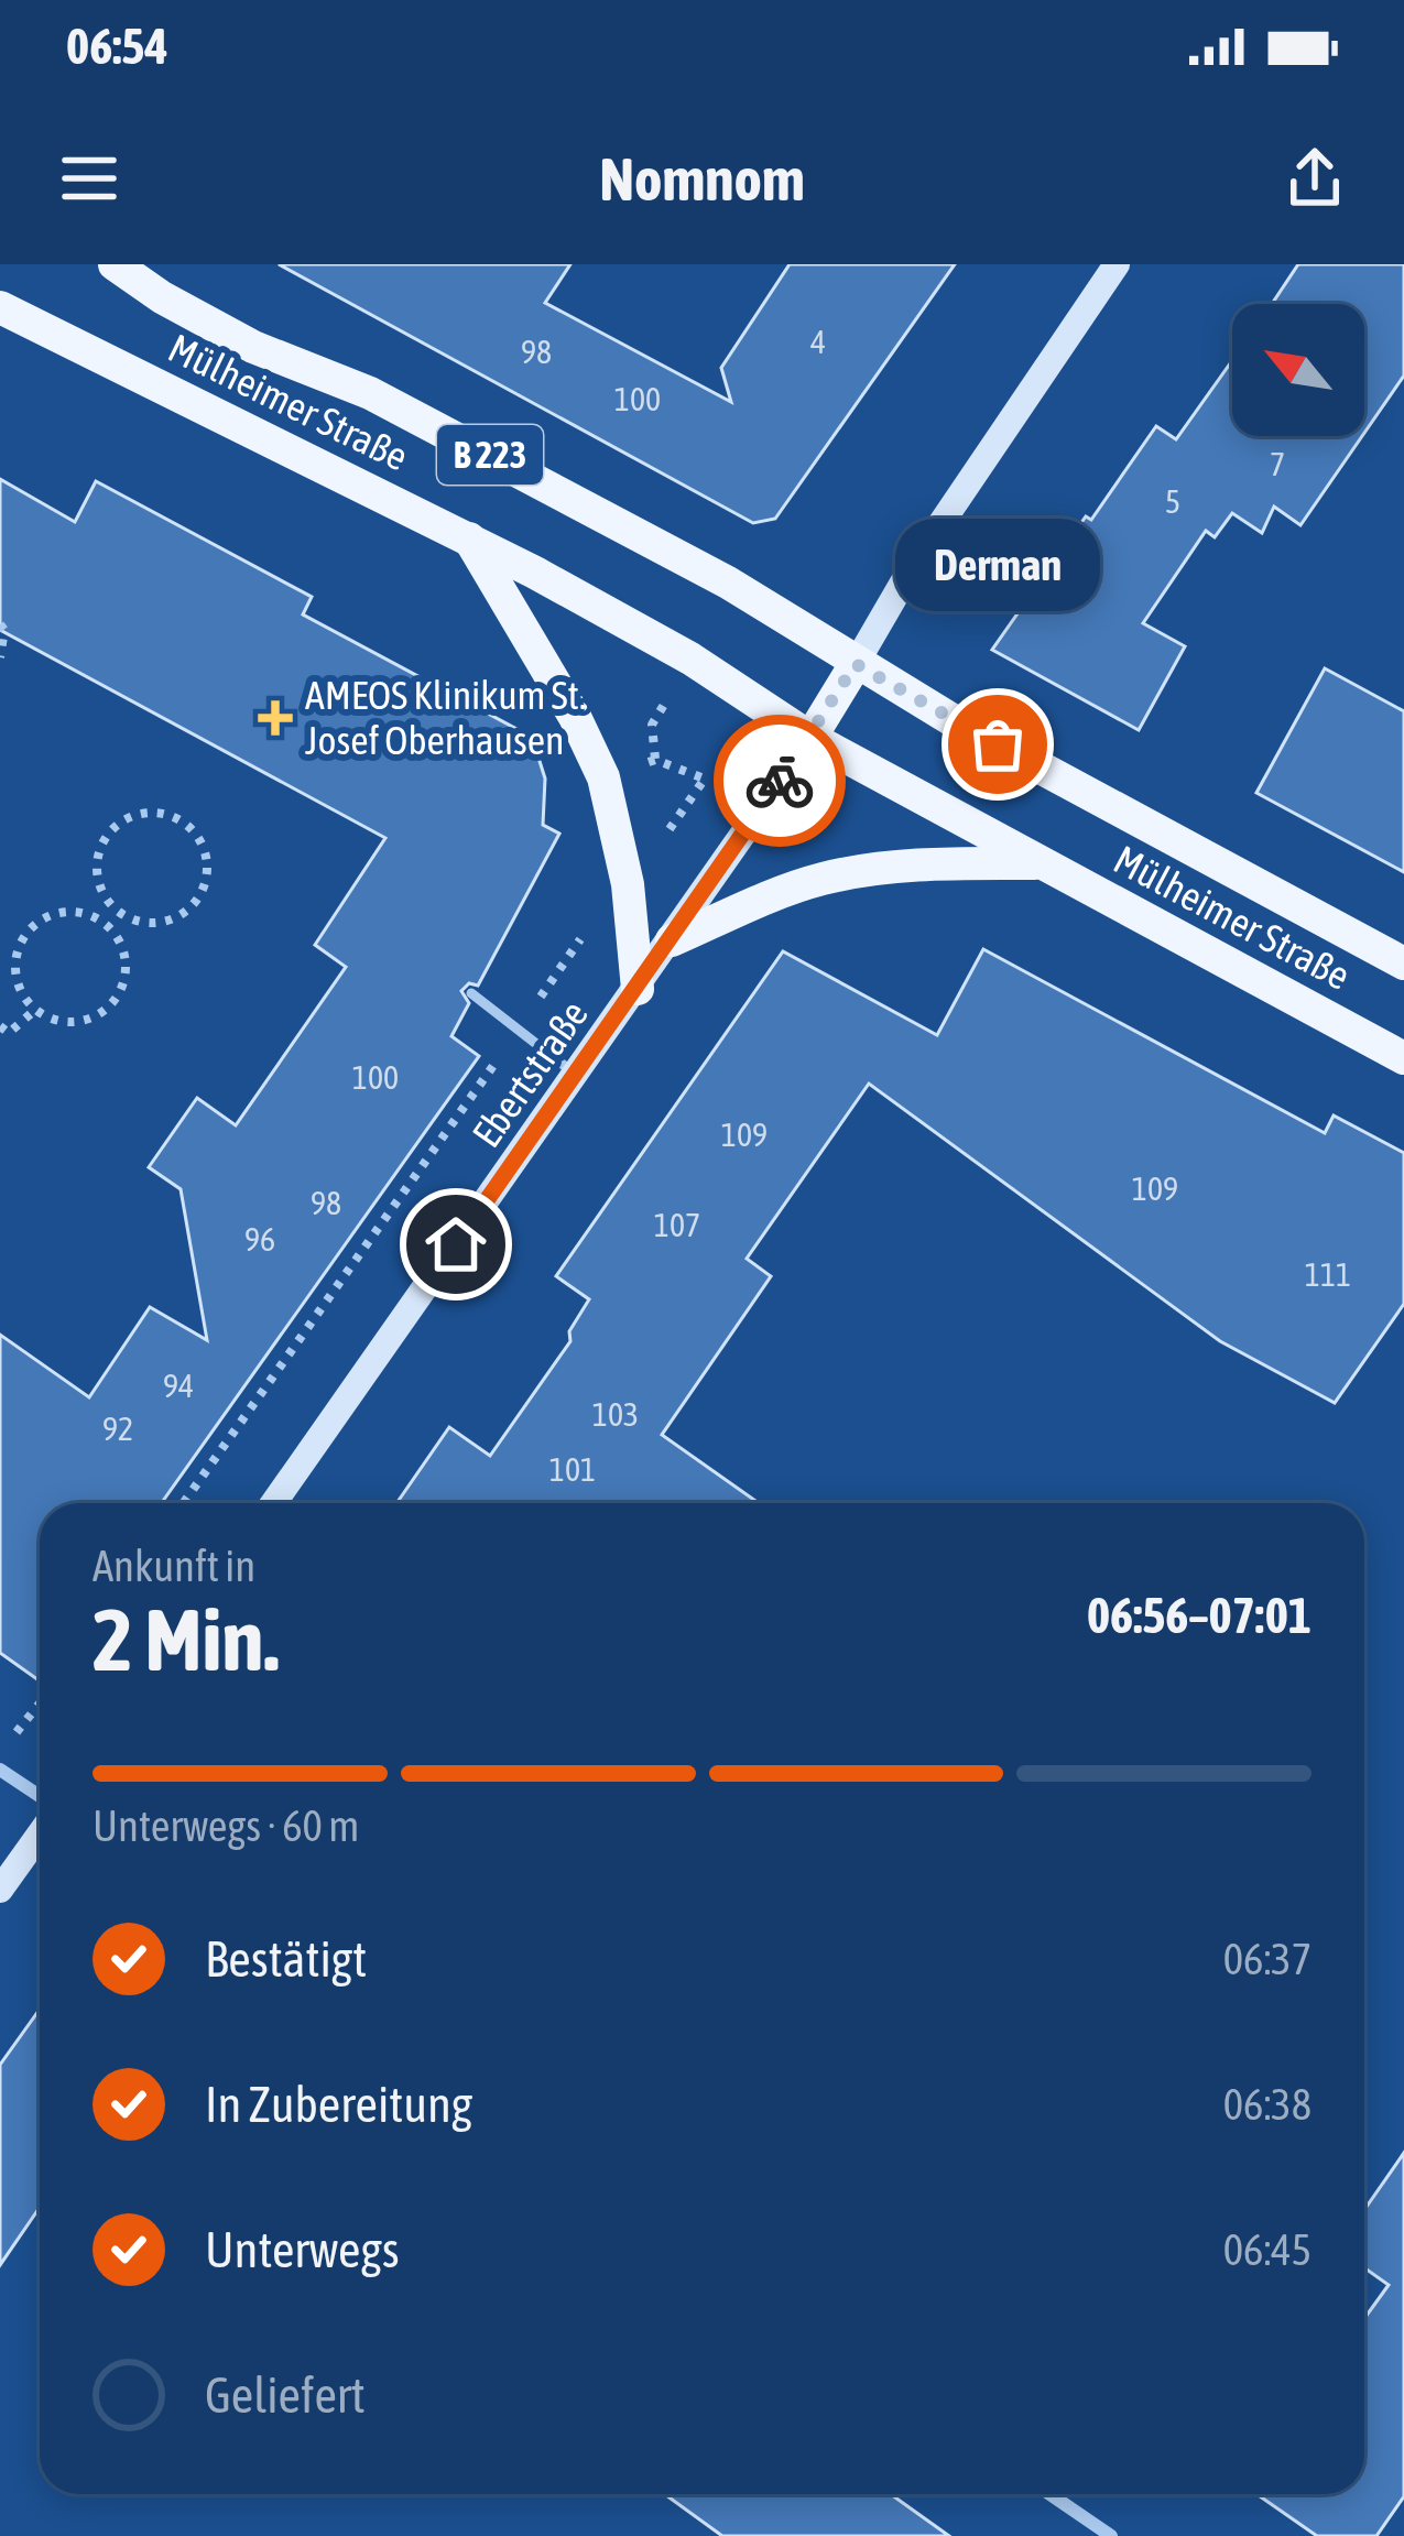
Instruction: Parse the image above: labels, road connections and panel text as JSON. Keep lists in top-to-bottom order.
{
  "streets": {
    "main road": ["Mülheimer Straße", "B 223"],
    "street": ["Ebertstraße"]
  },
  "crossings": [
    ["Mülheimer Straße", "Ebertstraße"]
  ],
  "places": {
    "health": ["AMEOS Klinikum St. Josef Oberhausen"],
    "other": ["Derman"]
  },
  "house_numbers": [
    "4",
    "98",
    "100",
    "7",
    "5",
    "100",
    "109",
    "109",
    "98",
    "107",
    "96",
    "111",
    "94",
    "103",
    "92",
    "101"
  ],
  "north": "top left",
  "page": {
    "status": "06:54",
    "header": "Nomnom",
    "bubble": "Derman",
    "heading": ["2 Min.", "Ankunft in", "06:56–07:01"],
    "bar": "Unterwegs · 60 m",
    "list": [
      ["Bestätigt", "06:37"],
      ["In Zubereitung", "06:38"],
      ["Unterwegs", "06:45"],
      "Geliefert"
    ]
  }
}
